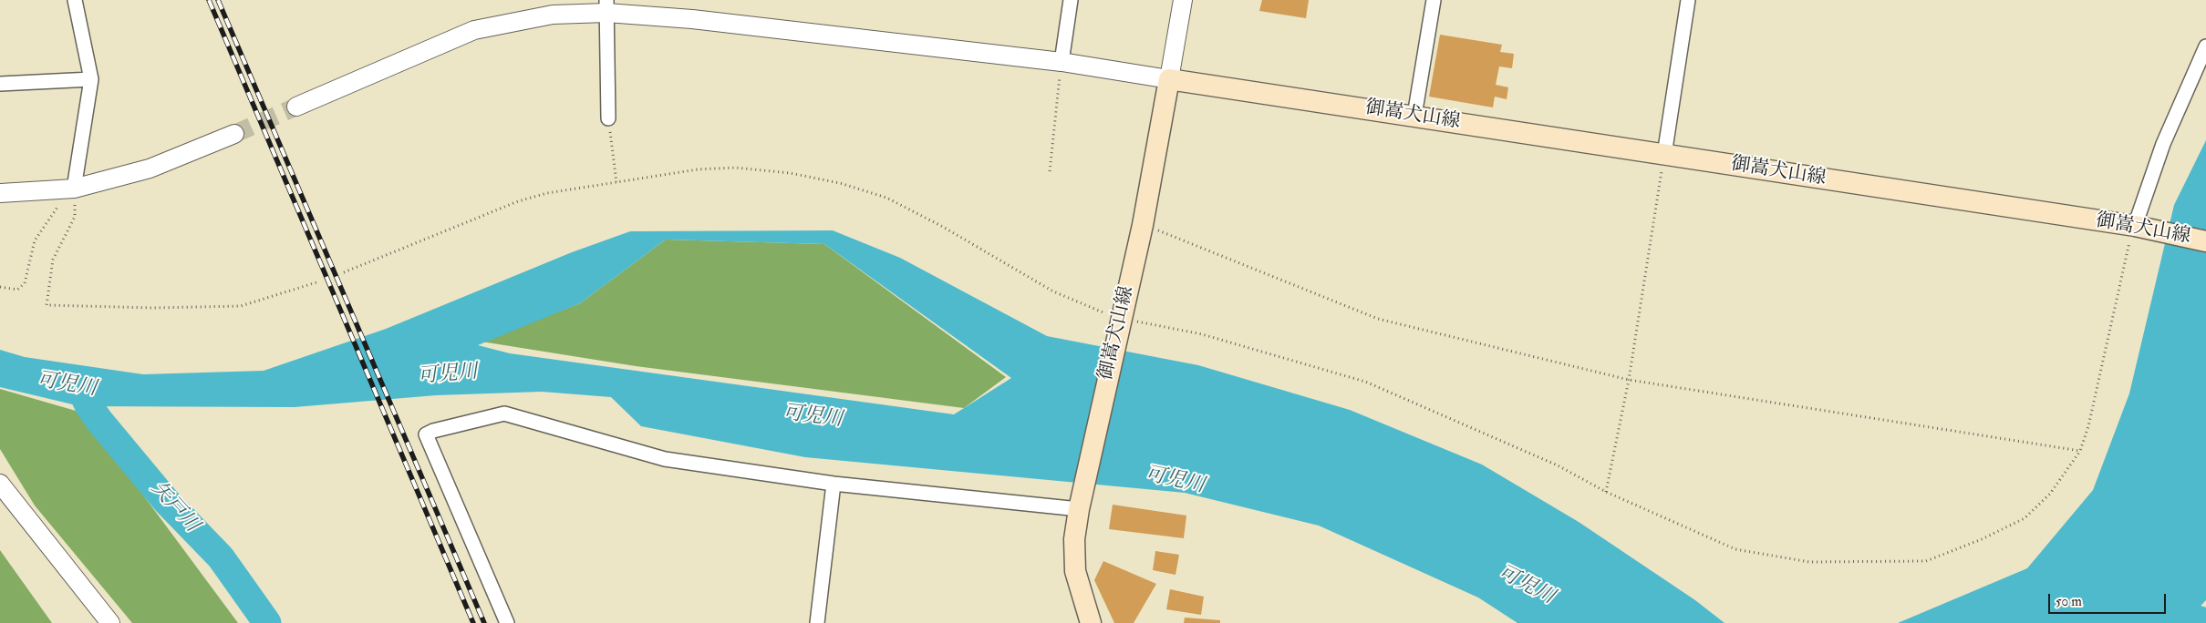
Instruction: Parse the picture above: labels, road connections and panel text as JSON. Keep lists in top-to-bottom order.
{
  "streets": {
    "main road": ["御嵩犬山線"]
  },
  "water": ["可児川", "矢戸川"],
  "scale_bar": "50 m"
}
